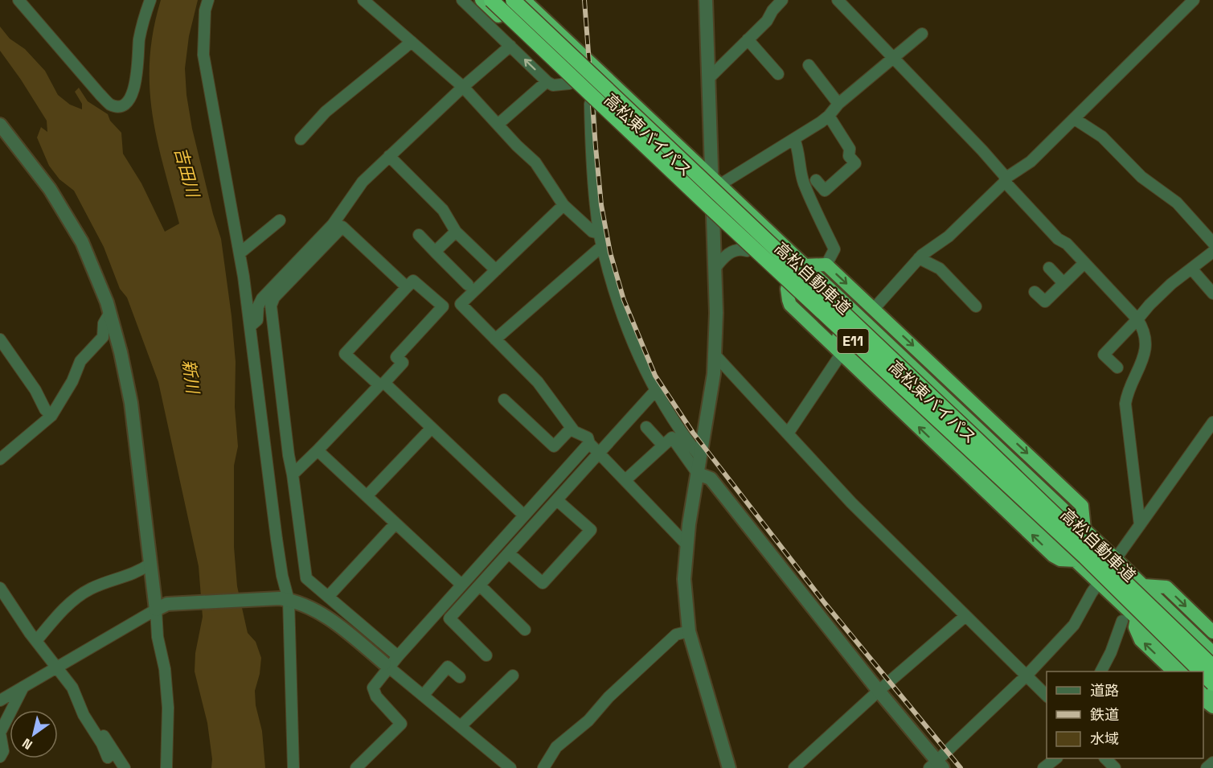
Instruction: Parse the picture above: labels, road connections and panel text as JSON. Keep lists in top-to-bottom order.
{
  "streets": {
    "highway": ["高松東バイパス", "高松自動車道", "E11"]
  },
  "water": ["吉田川", "新川"],
  "legend": ["道路", "鉄道", "水域"],
  "north": "bottom left"
}
